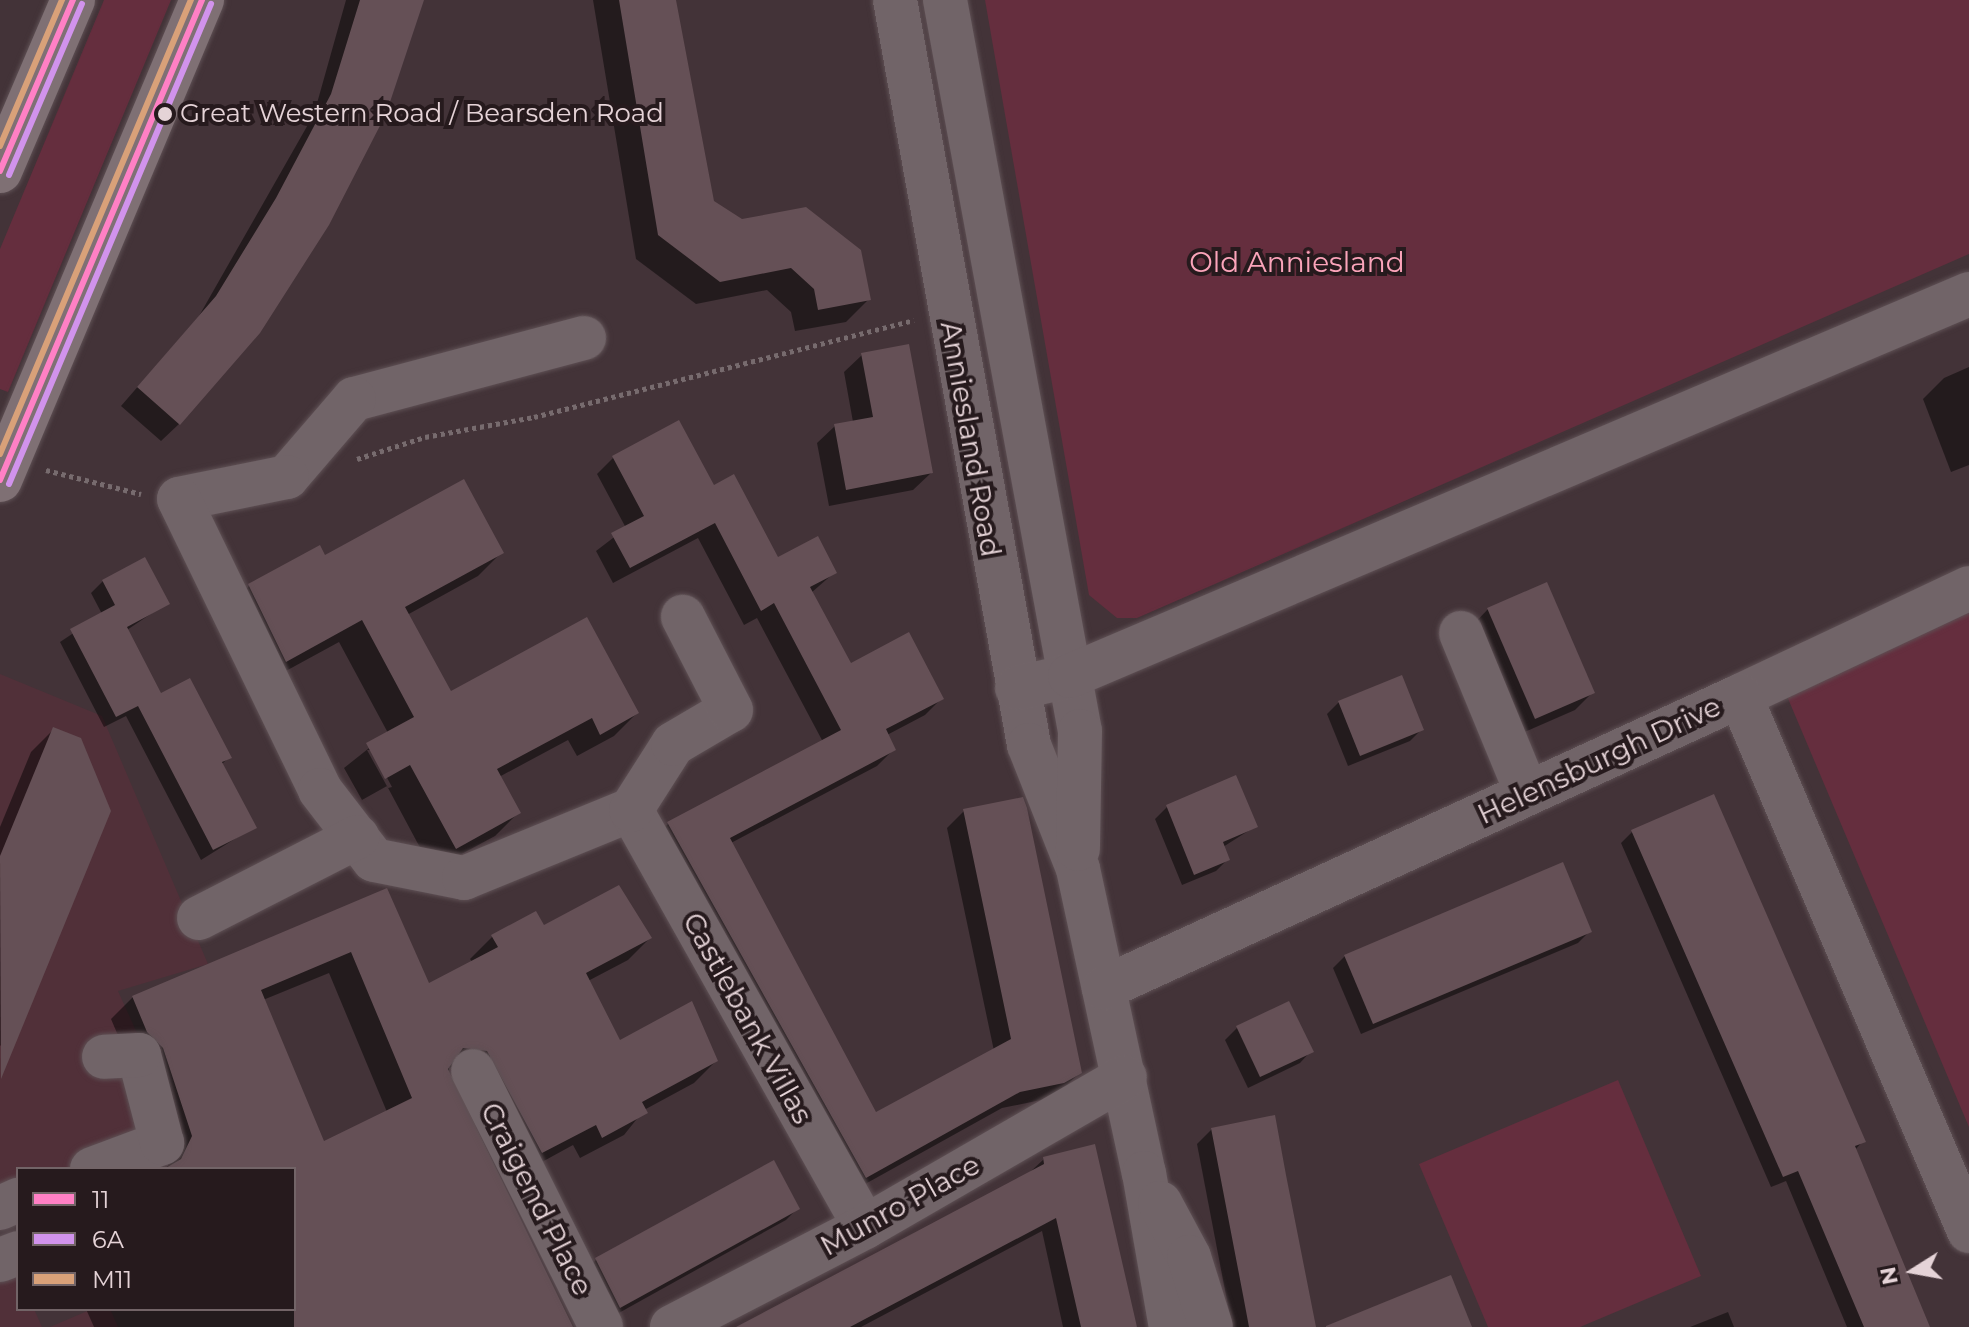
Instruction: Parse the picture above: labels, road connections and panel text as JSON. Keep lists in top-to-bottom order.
{
  "streets": {
    "street": [
      "Anniesland Road",
      "Helensburgh Drive",
      "Castlebank Villas",
      "Craigend Place",
      "Munro Place"
    ]
  },
  "crossings": [
    ["Anniesland Road", "Helensburgh Drive"],
    ["Anniesland Road", "Munro Place"],
    ["Castlebank Villas", "Munro Place"]
  ],
  "parks": ["Old Anniesland"],
  "places": ["Great Western Road / Bearsden Road"],
  "lines": ["transit line 11", "transit line M11", "transit line 6A"],
  "legend": ["11", "6A", "M11"],
  "north": "left"
}
